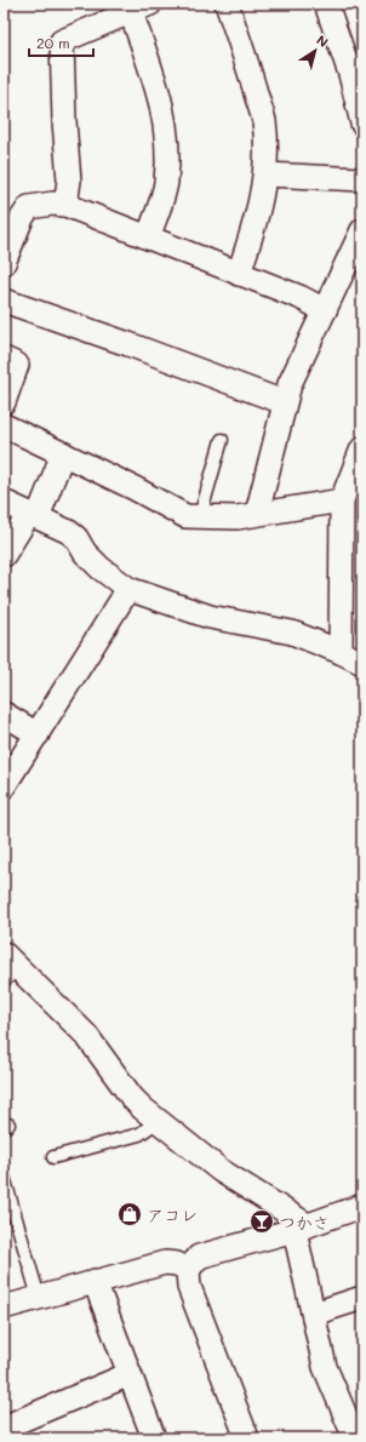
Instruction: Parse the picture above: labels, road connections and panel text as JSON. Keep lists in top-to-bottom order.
{
  "places": {
    "shop": ["アコレ"],
    "bar": ["つかさ"]
  },
  "scale_bar": "20 m",
  "north": "top right"
}
